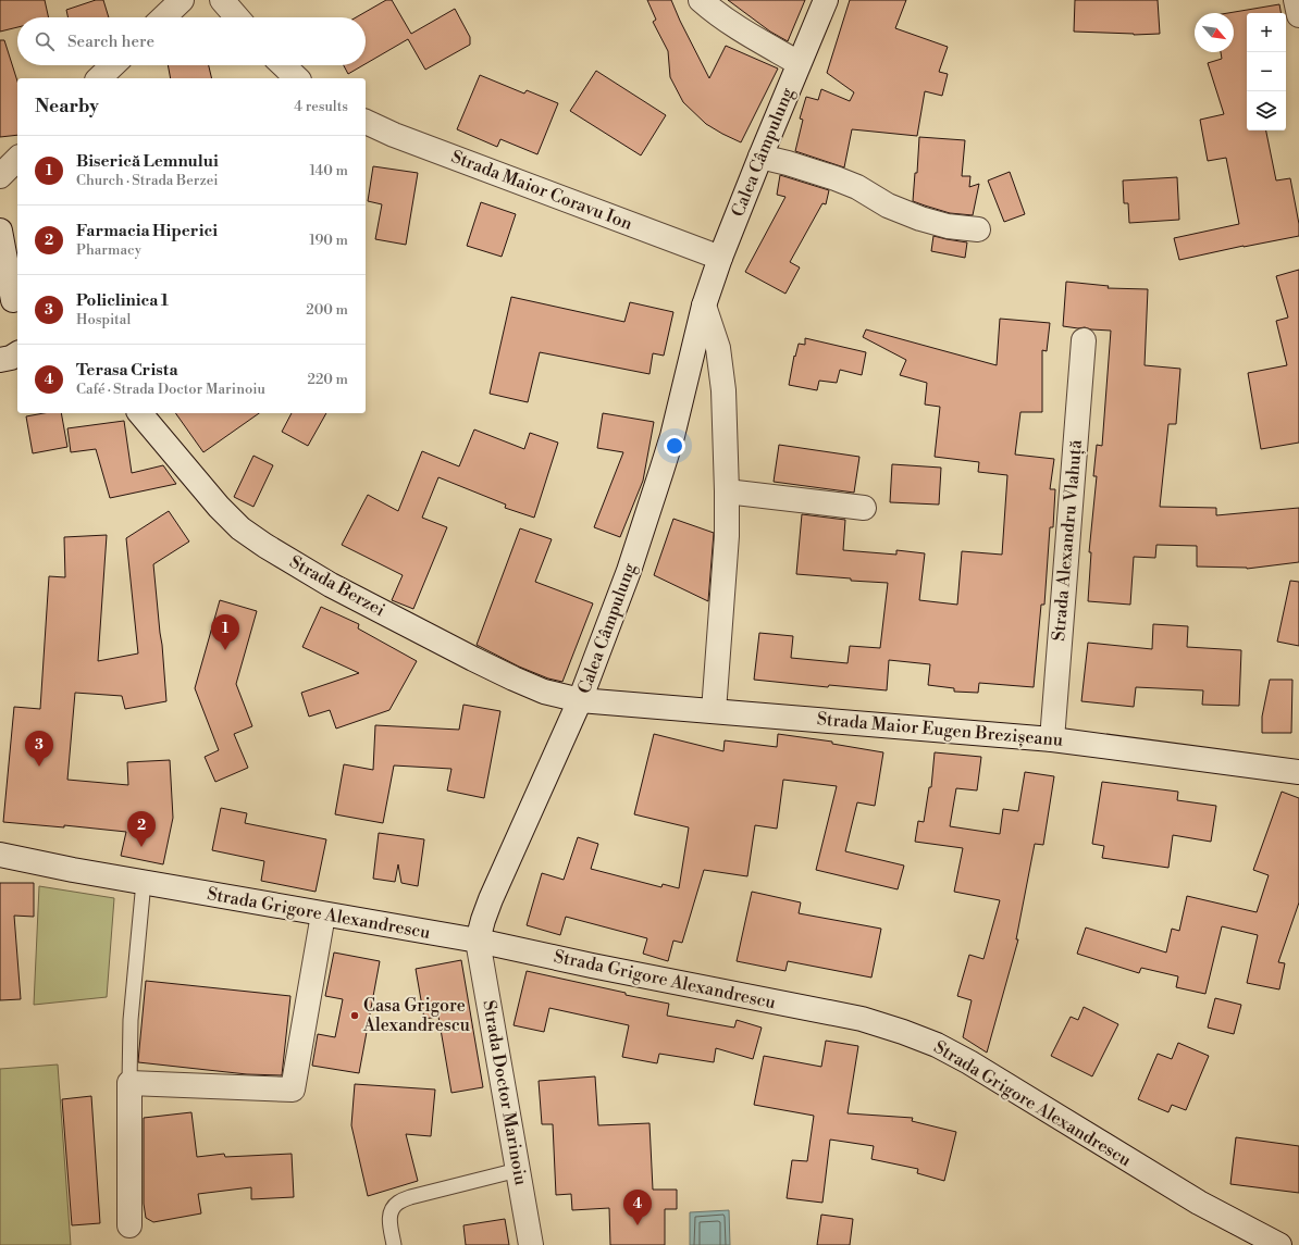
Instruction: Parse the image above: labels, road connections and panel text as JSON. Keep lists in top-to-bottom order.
{
  "streets": {
    "street": [
      "Calea Câmpulung",
      "Strada Maior Coravu Ion",
      "Strada Alexandru Vlahuță",
      "Strada Berzei",
      "Strada Maior Eugen Brezișeanu",
      "Strada Grigore Alexandrescu",
      "Strada Doctor Marinoiu"
    ]
  },
  "crossings": [
    ["Calea Câmpulung", "Strada Maior Coravu Ion"],
    ["Calea Câmpulung", "Strada Berzei"],
    ["Calea Câmpulung", "Strada Maior Eugen Brezișeanu"],
    ["Calea Câmpulung", "Strada Grigore Alexandrescu"],
    ["Calea Câmpulung", "Strada Doctor Marinoiu"],
    ["Strada Alexandru Vlahuță", "Strada Maior Eugen Brezișeanu"],
    ["Strada Berzei", "Strada Maior Eugen Brezișeanu"],
    ["Strada Grigore Alexandrescu", "Strada Doctor Marinoiu"]
  ],
  "places": ["Casa Grigore Alexandrescu"],
  "north": "bottom right",
  "page": {
    "map_buttons": ["+", "−"],
    "search": "Search here",
    "heading": ["Nearby", "4 results"],
    "list": [
      {
        "mark": "1",
        "name": "Biserică Lemnului",
        "note": "Church · Strada Berzei",
        "value": "140 m"
      },
      {
        "mark": "2",
        "name": "Farmacia Hiperici",
        "note": "Pharmacy",
        "value": "190 m"
      },
      {
        "mark": "3",
        "name": "Policlinica 1",
        "note": "Hospital",
        "value": "200 m"
      },
      {
        "mark": "4",
        "name": "Terasa Crista",
        "note": "Café · Strada Doctor Marinoiu",
        "value": "220 m"
      }
    ],
    "pins": [
      "1",
      "3",
      "2",
      "4"
    ]
  }
}
